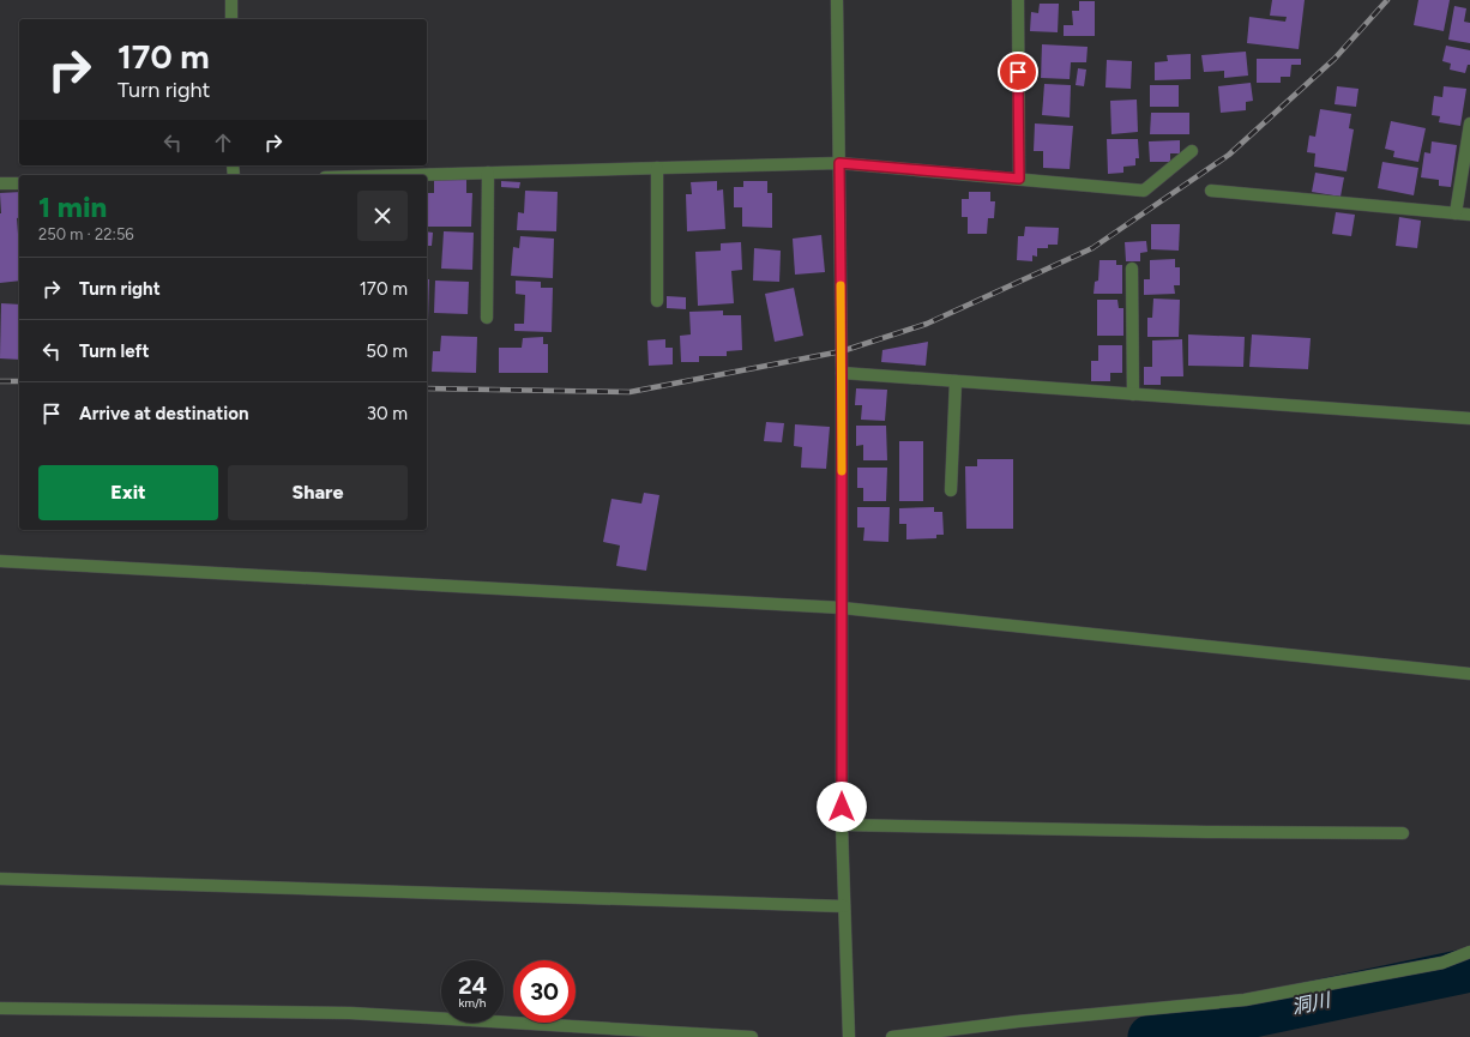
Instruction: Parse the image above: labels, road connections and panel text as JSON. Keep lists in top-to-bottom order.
{
  "water": ["洞川"],
  "page": {
    "turn": ["170 m", "Turn right"],
    "heading": ["1 min", "250 m · 22:56"],
    "list": [
      {
        "name": "Turn right",
        "value": "170 m"
      },
      {
        "name": "Turn left",
        "value": "50 m"
      },
      {
        "name": "Arrive at destination",
        "value": "30 m"
      }
    ],
    "buttons": ["Exit", "Share"],
    "speed": "24 km/h",
    "limit": "30"
  }
}
